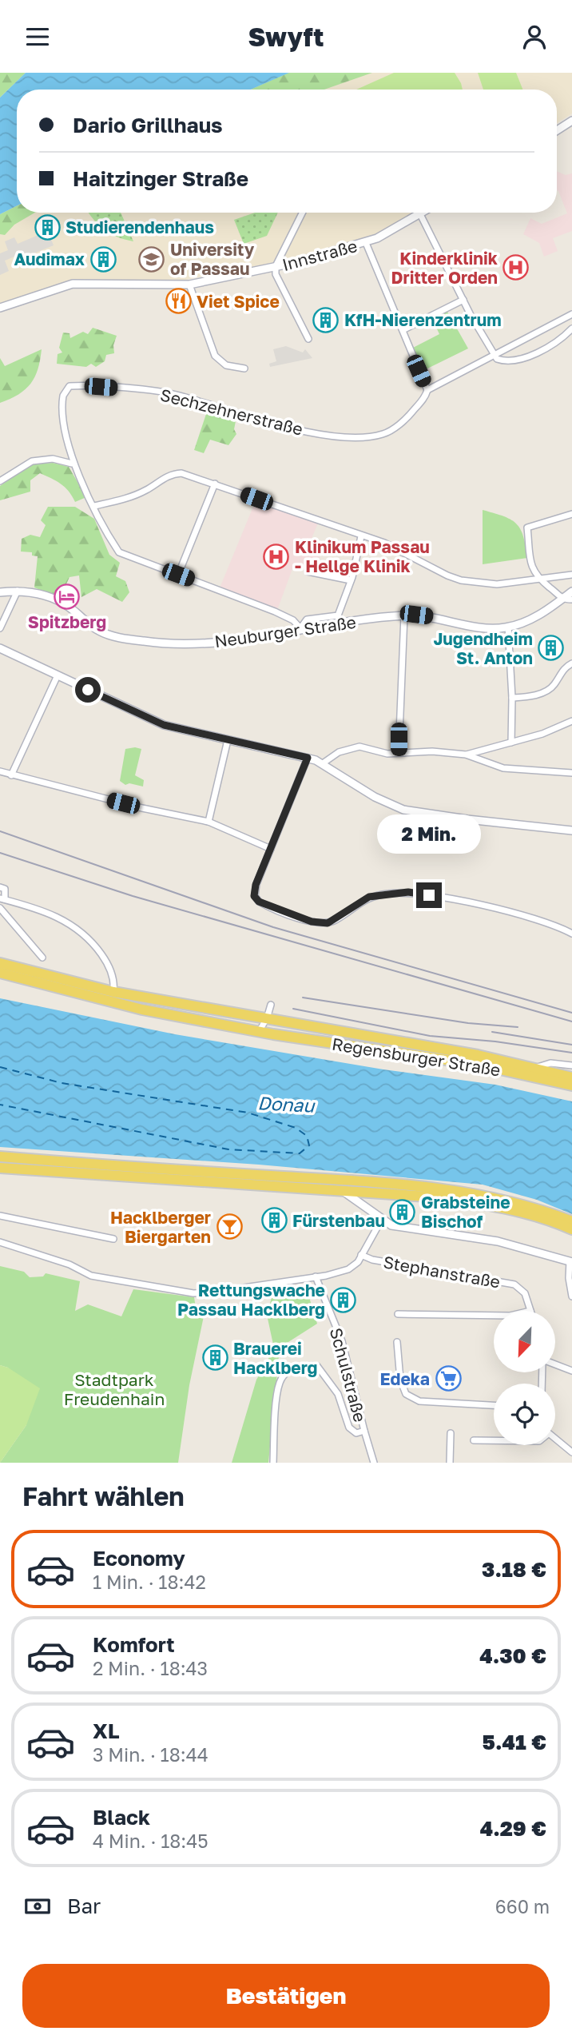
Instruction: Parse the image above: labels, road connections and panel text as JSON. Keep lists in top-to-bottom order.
{
  "streets": {
    "main road": ["Regensburger Straße"],
    "street": [
      "Innstraße",
      "Sechzehnerstraße",
      "Neuburger Straße",
      "Stephanstraße",
      "Schulstraße"
    ]
  },
  "crossings": [
    ["Sechzehnerstraße", "Neuburger Straße"]
  ],
  "water": ["Donau"],
  "parks": ["Stadtpark Freudenhain"],
  "places": {
    "building": [
      "Studierendenhaus",
      "Audimax",
      "KfH-Nierenzentrum",
      "Jugendheim St. Anton",
      "Grabsteine Bischof",
      "Fürstenbau",
      "Rettungswache Passau Hacklberg",
      "Brauerei Hacklberg"
    ],
    "school or university": ["University of Passau"],
    "hospital": ["Kinderklinik Dritter Orden", "Klinikum Passau - Hellge Klinik"],
    "restaurant": ["Viet Spice"],
    "hotel": ["Spitzberg"],
    "bar": ["Hacklberger Biergarten"],
    "supermarket": ["Edeka"]
  },
  "north": "bottom left",
  "page": {
    "header": "Swyft",
    "banner": ["Dario Grillhaus", "Haitzinger Straße"],
    "bubble": "2 Min.",
    "heading": "Fahrt wählen",
    "list": [
      {
        "name": "Economy",
        "note": "1 Min. · 18:42",
        "value": "3.18 €"
      },
      {
        "name": "Komfort",
        "note": "2 Min. · 18:43",
        "value": "4.30 €"
      },
      {
        "name": "XL",
        "note": "3 Min. · 18:44",
        "value": "5.41 €"
      },
      {
        "name": "Black",
        "note": "4 Min. · 18:45",
        "value": "4.29 €"
      }
    ],
    "pay": ["Bar", "660 m"],
    "buttons": "Bestätigen"
  }
}
